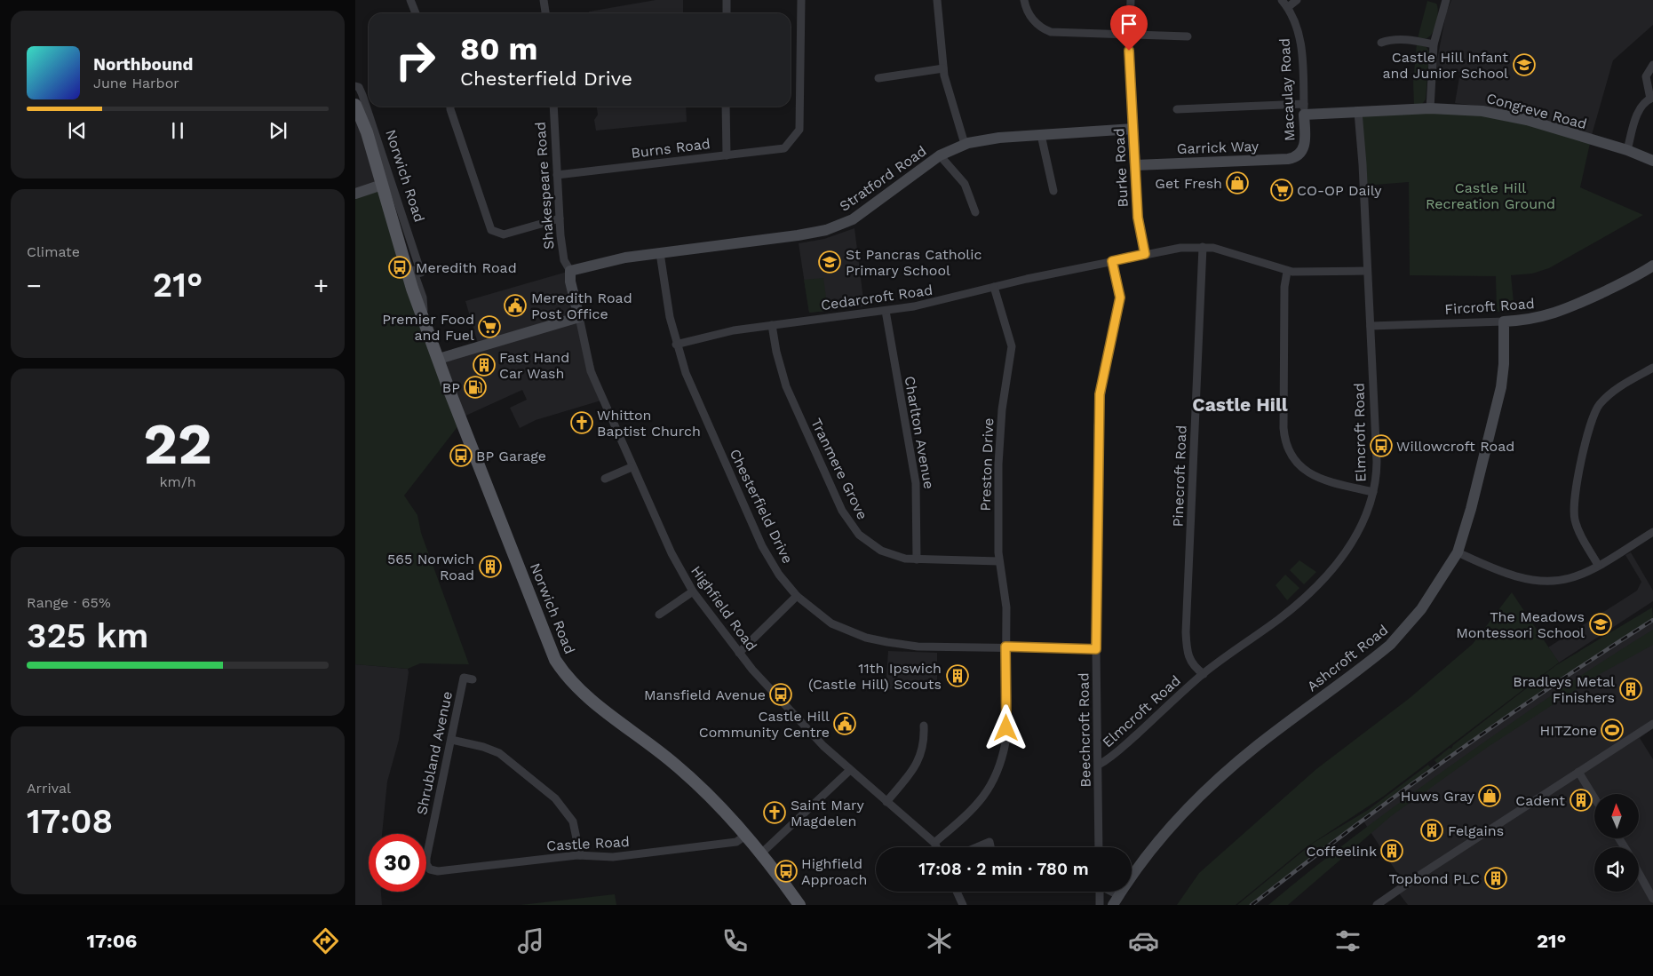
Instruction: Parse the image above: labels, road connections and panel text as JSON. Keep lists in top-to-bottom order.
{
  "streets": {
    "main road": ["Norwich Road"],
    "street": [
      "Macaulay Road",
      "Congreve Road",
      "Garrick Way",
      "Burns Road",
      "Burke Road",
      "Stratford Road",
      "Shakespeare Road",
      "Cedarcroft Road",
      "Fircroft Road",
      "Charlton Avenue",
      "Elmcroft Road",
      "Preston Drive",
      "Tranmere Grove",
      "Pinecroft Road",
      "Chesterfield Drive",
      "Highfield Road",
      "Ashcroft Road",
      "Beechcroft Road",
      "Shrubland Avenue",
      "Castle Road"
    ]
  },
  "crossings": [
    ["Macaulay Road", "Congreve Road"],
    ["Macaulay Road", "Garrick Way"],
    ["Congreve Road", "Elmcroft Road"],
    ["Garrick Way", "Burke Road"],
    ["Burns Road", "Shakespeare Road"],
    ["Burke Road", "Stratford Road"],
    ["Burke Road", "Cedarcroft Road"],
    ["Norwich Road", "Castle Road"],
    ["Stratford Road", "Shakespeare Road"],
    ["Stratford Road", "Chesterfield Drive"],
    ["Shakespeare Road", "Highfield Road"],
    ["Cedarcroft Road", "Charlton Avenue"],
    ["Cedarcroft Road", "Elmcroft Road"],
    ["Cedarcroft Road", "Preston Drive"],
    ["Cedarcroft Road", "Tranmere Grove"],
    ["Cedarcroft Road", "Pinecroft Road"],
    ["Cedarcroft Road", "Chesterfield Drive"],
    ["Cedarcroft Road", "Beechcroft Road"],
    ["Fircroft Road", "Elmcroft Road"],
    ["Fircroft Road", "Ashcroft Road"],
    ["Charlton Avenue", "Tranmere Grove"],
    ["Elmcroft Road", "Pinecroft Road"],
    ["Elmcroft Road", "Beechcroft Road"],
    ["Preston Drive", "Tranmere Grove"],
    ["Preston Drive", "Chesterfield Drive"],
    ["Preston Drive", "Highfield Road"],
    ["Chesterfield Drive", "Beechcroft Road"],
    ["Shrubland Avenue", "Castle Road"]
  ],
  "districts": ["Castle Hill"],
  "parks": ["Castle Hill Recreation Ground"],
  "places": {
    "school or university": ["Castle Hill Infant and Junior School", "St Pancras Catholic Primary School", "The Meadows Montessori School"],
    "shop": ["Get Fresh", "Huws Gray"],
    "supermarket": ["CO-OP Daily", "Premier Food and Fuel"],
    "bus stop": [
      "Meredith Road",
      "Willowcroft Road",
      "BP Garage",
      "Mansfield Avenue",
      "Highfield Approach"
    ],
    "public building": ["Meredith Road Post Office", "Castle Hill Community Centre"],
    "building": [
      "Fast Hand Car Wash",
      "565 Norwich Road",
      "11th Ipswich (Castle Hill) Scouts",
      "Bradleys Metal Finishers",
      "Cadent",
      "Felgains",
      "Coffeelink",
      "Topbond PLC"
    ],
    "fuel station": ["BP"],
    "church": ["Whitton Baptist Church", "Saint Mary Magdelen"],
    "sports": ["HITZone"]
  },
  "north": "top",
  "page": {
    "turn": ["80 m", "Chesterfield Drive"],
    "song": ["Northbound", "June Harbor"],
    "tile": [
      "Climate",
      ["22", "km/h"],
      ["Range · 65%", "325 km"],
      ["Arrival", "17:08"]
    ],
    "heat": ["−", "21°", "+"],
    "limit": "30",
    "trip": "17:08 · 2 min · 780 m",
    "tabs": ["17:06", "21°"]
  }
}
